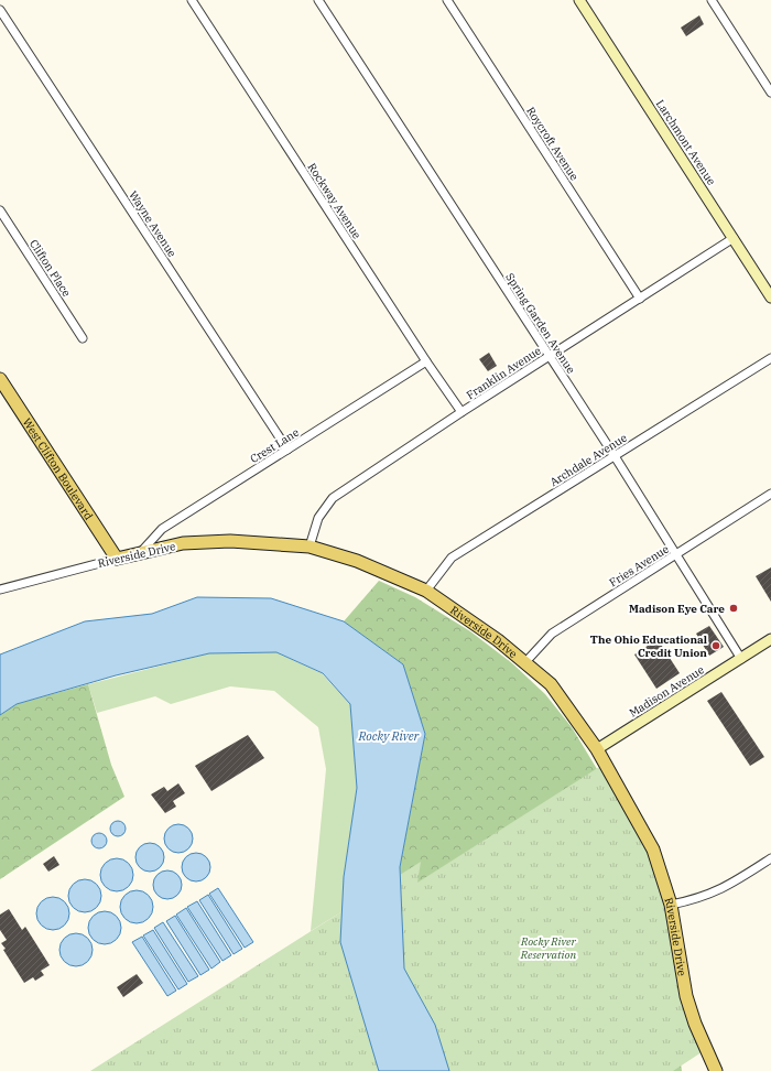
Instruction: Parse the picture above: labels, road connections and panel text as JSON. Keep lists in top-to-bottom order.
{
  "streets": {
    "main road": ["West Clifton Boulevard", "Riverside Drive"],
    "street": [
      "Larchmont Avenue",
      "Roycroft Avenue",
      "Rockway Avenue",
      "Wayne Avenue",
      "Clifton Place",
      "Spring Garden Avenue",
      "Franklin Avenue",
      "Crest Lane",
      "Archdale Avenue",
      "Fries Avenue",
      "Madison Avenue"
    ]
  },
  "crossings": [
    ["Larchmont Avenue", "Franklin Avenue"],
    ["Roycroft Avenue", "Franklin Avenue"],
    ["Rockway Avenue", "Franklin Avenue"],
    ["Rockway Avenue", "Crest Lane"],
    ["Wayne Avenue", "Crest Lane"],
    ["Spring Garden Avenue", "Franklin Avenue"],
    ["Spring Garden Avenue", "Archdale Avenue"],
    ["Spring Garden Avenue", "Fries Avenue"],
    ["Spring Garden Avenue", "Madison Avenue"],
    ["Franklin Avenue", "Riverside Drive"],
    ["Crest Lane", "Riverside Drive"],
    ["Archdale Avenue", "Riverside Drive"],
    ["West Clifton Boulevard", "Riverside Drive"],
    ["Riverside Drive", "Fries Avenue"],
    ["Riverside Drive", "Madison Avenue"]
  ],
  "water": ["Rocky River"],
  "parks": ["Rocky River Reservation"],
  "places": ["Madison Eye Care", "The Ohio Educational Credit Union"]
}
